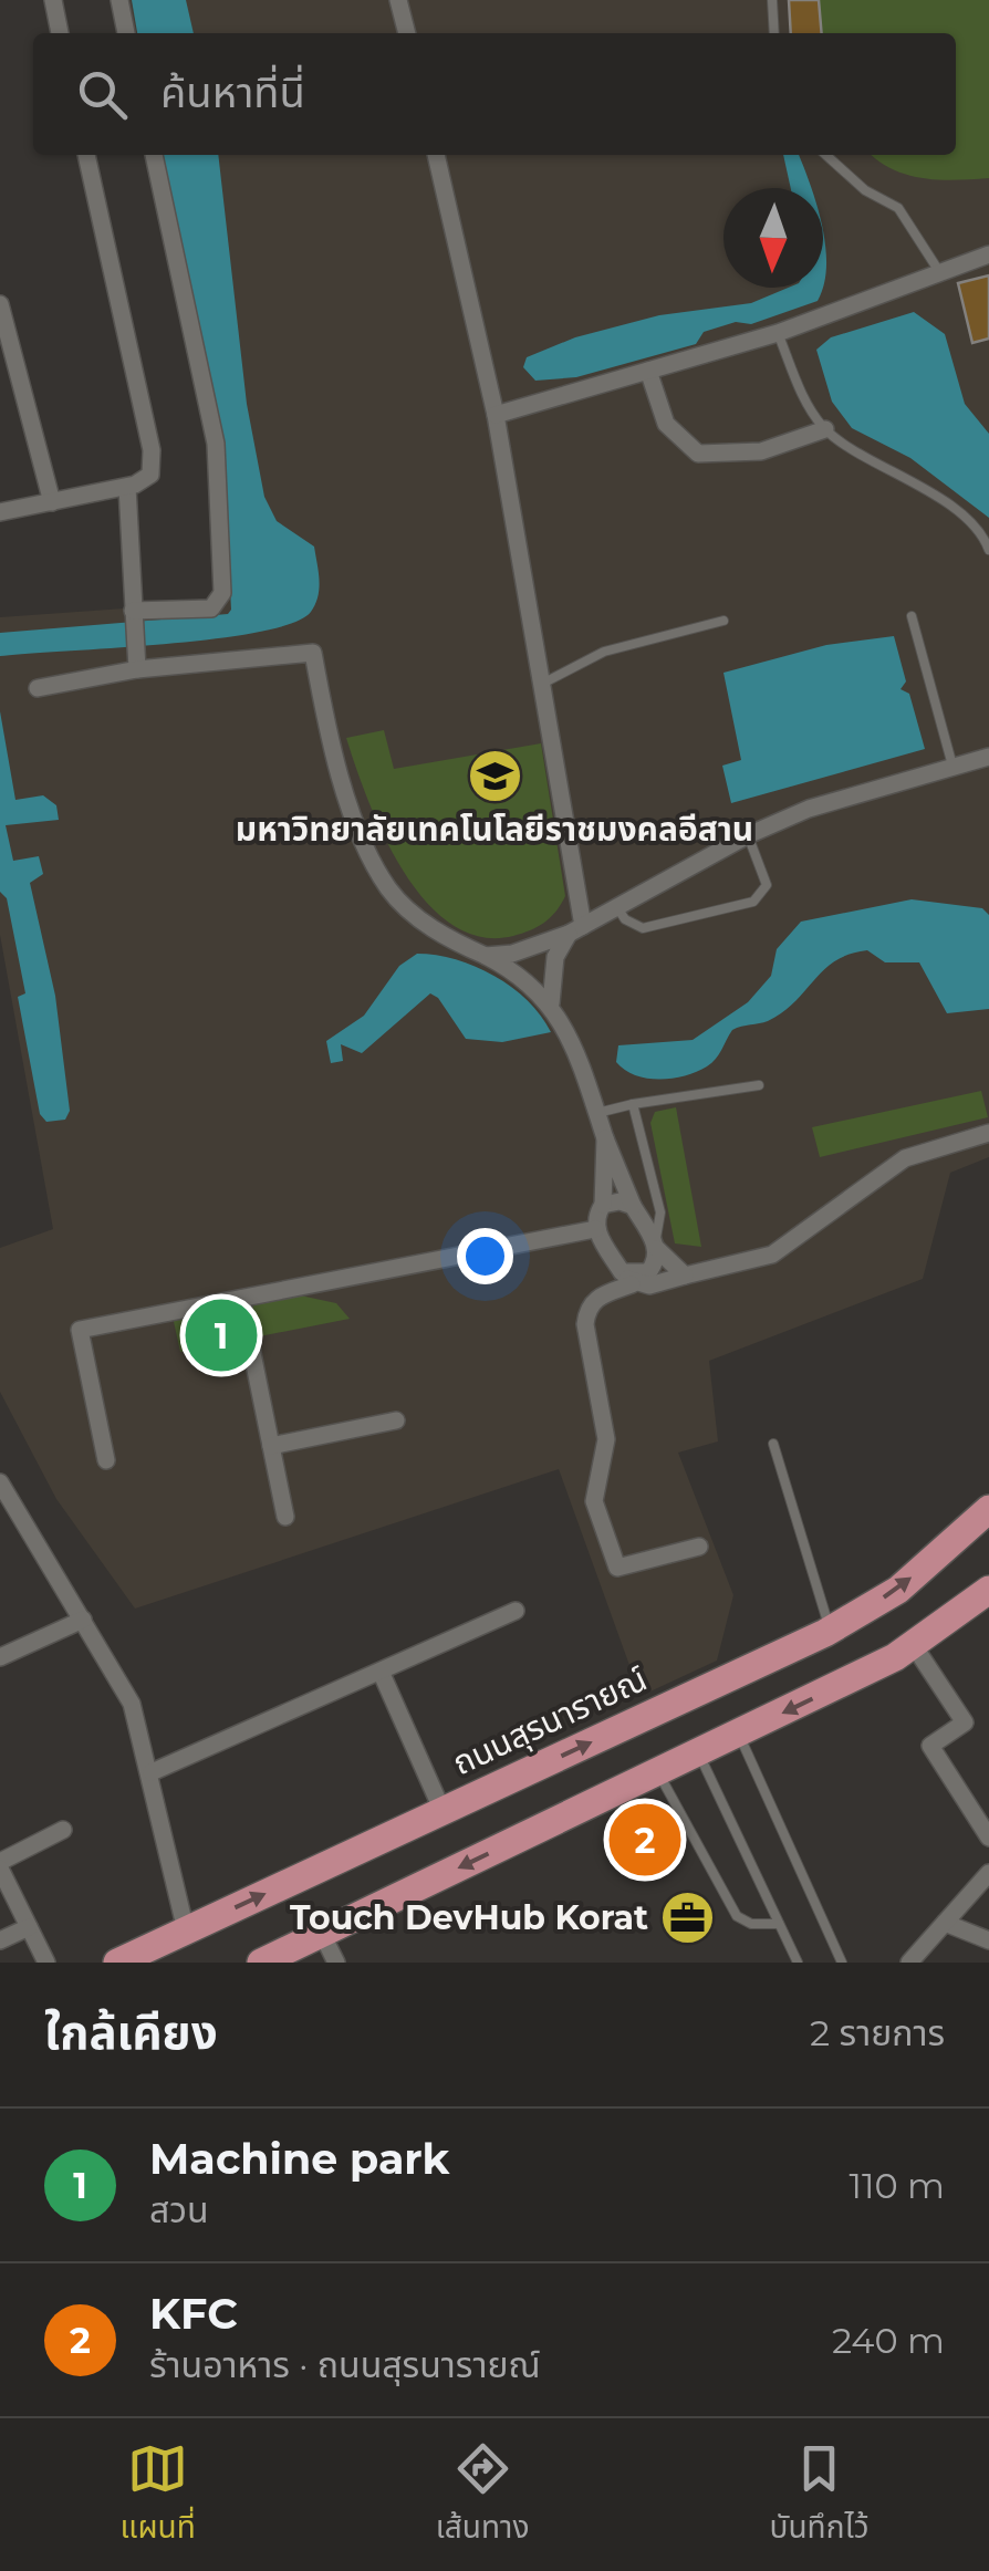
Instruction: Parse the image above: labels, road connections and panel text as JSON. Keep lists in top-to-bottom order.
{
  "streets": {
    "main road": ["ถนนสุรนารายณ์"]
  },
  "places": {
    "school or university": ["มหาวิทยาลัยเทคโนโลยีราชมงคลอีสาน"],
    "office": ["Touch DevHub Korat"]
  },
  "north": "bottom",
  "page": {
    "search": "ค้นหาที่นี่",
    "pins": ["1", "2"],
    "heading": ["ใกล้เคียง", "2 รายการ"],
    "list": [
      {
        "mark": "1",
        "name": "Machine park",
        "note": "สวน",
        "value": "110 m"
      },
      {
        "mark": "2",
        "name": "KFC",
        "note": "ร้านอาหาร · ถนนสุรนารายณ์",
        "value": "240 m"
      }
    ],
    "nav": ["แผนที่", "เส้นทาง", "บันทึกไว้"]
  }
}
